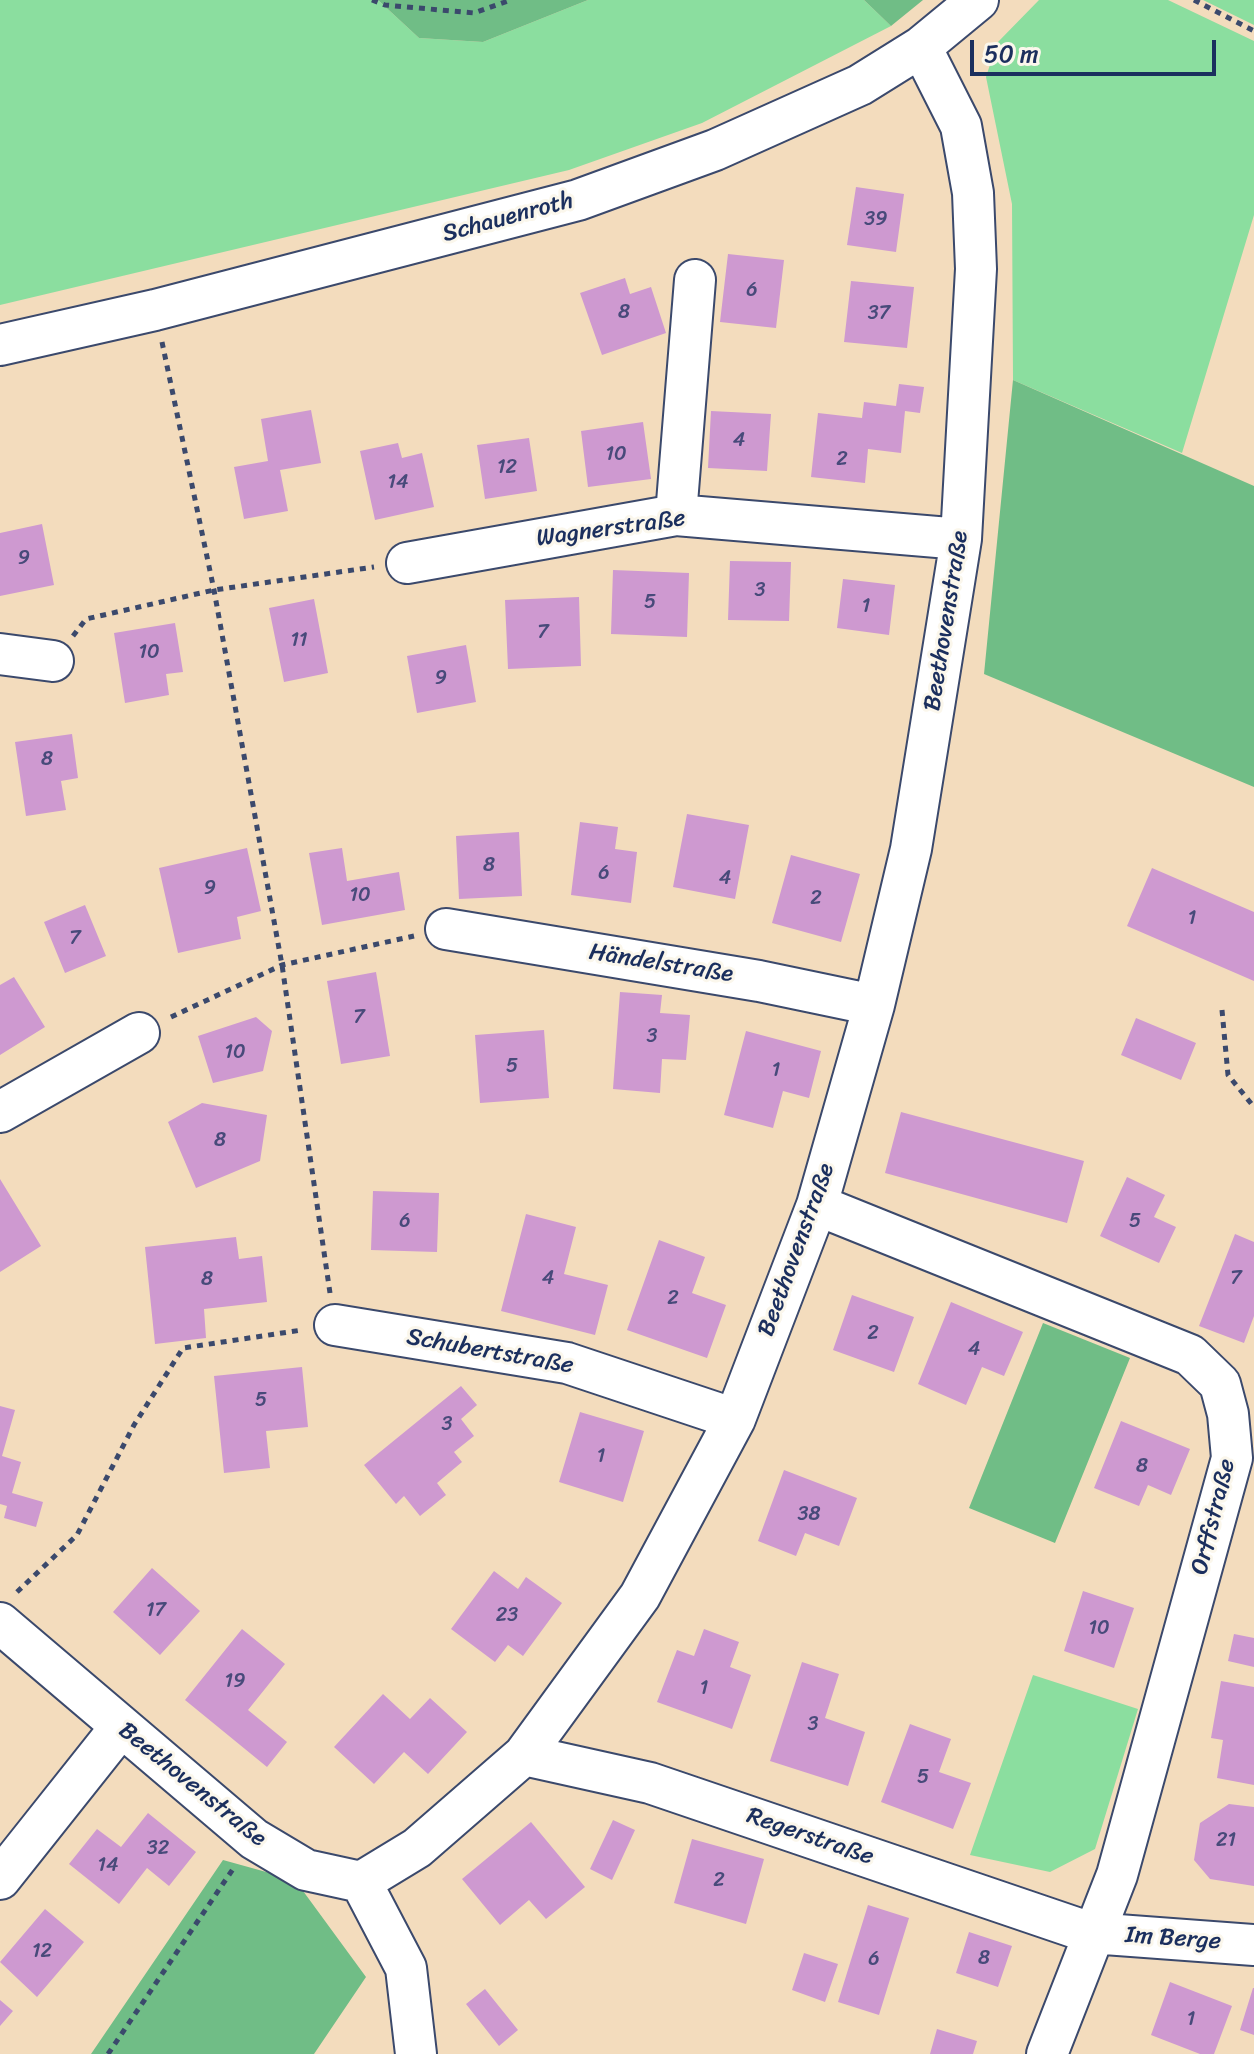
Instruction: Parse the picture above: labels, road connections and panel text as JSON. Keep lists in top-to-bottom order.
{
  "streets": {
    "street": [
      "Schauenroth",
      "Wagnerstraße",
      "Beethovenstraße",
      "Händelstraße",
      "Schubertstraße",
      "Orffstraße",
      "Regerstraße",
      "Im Berge"
    ]
  },
  "crossings": [
    ["Schauenroth", "Beethovenstraße"],
    ["Wagnerstraße", "Beethovenstraße"],
    ["Beethovenstraße", "Händelstraße"],
    ["Beethovenstraße", "Schubertstraße"],
    ["Beethovenstraße", "Orffstraße"],
    ["Beethovenstraße", "Regerstraße"],
    ["Orffstraße", "Regerstraße"],
    ["Orffstraße", "Im Berge"],
    ["Regerstraße", "Im Berge"]
  ],
  "house_numbers": [
    "39",
    "6",
    "8",
    "37",
    "4",
    "10",
    "2",
    "12",
    "14",
    "9",
    "3",
    "5",
    "1",
    "7",
    "11",
    "10",
    "9",
    "8",
    "8",
    "6",
    "4",
    "9",
    "10",
    "2",
    "1",
    "7",
    "7",
    "3",
    "10",
    "5",
    "1",
    "8",
    "6",
    "5",
    "4",
    "7",
    "8",
    "2",
    "2",
    "4",
    "5",
    "3",
    "1",
    "8",
    "38",
    "17",
    "23",
    "10",
    "19",
    "1",
    "3",
    "5",
    "21",
    "32",
    "14",
    "2",
    "12",
    "8",
    "6",
    "1"
  ],
  "scale_bar": "50 m"
}
